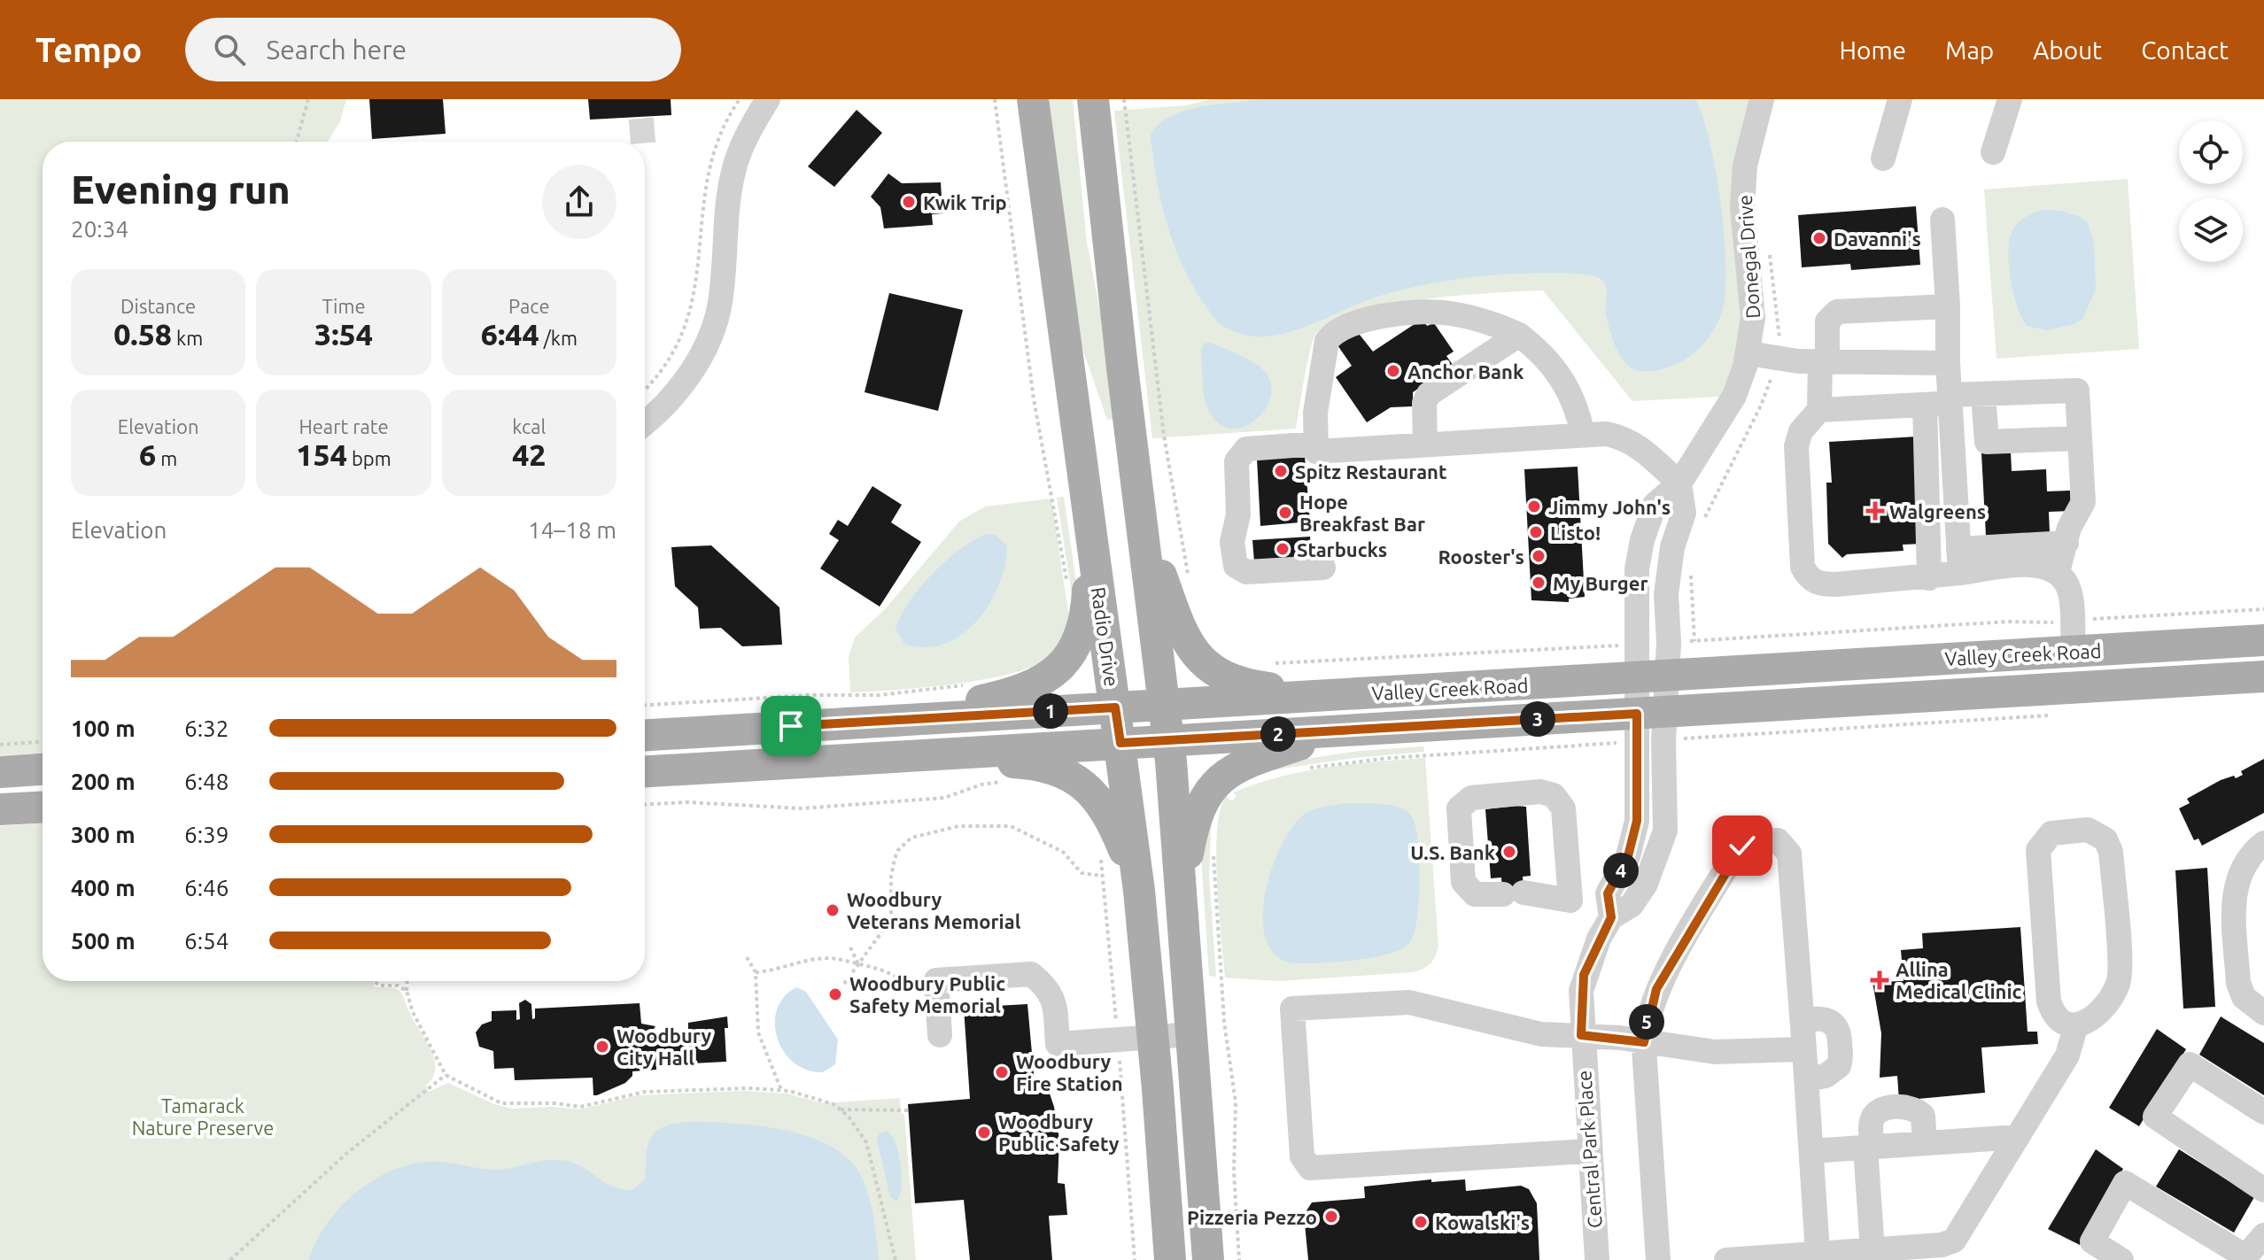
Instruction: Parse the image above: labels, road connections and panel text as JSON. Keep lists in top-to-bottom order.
{
  "streets": {
    "main road": ["Radio Drive", "Valley Creek Road"],
    "street": ["Donegal Drive", "Central Park Place"]
  },
  "crossings": [
    ["Radio Drive", "Valley Creek Road"],
    ["Valley Creek Road", "Central Park Place"]
  ],
  "parks": ["Tamarack Nature Preserve"],
  "places": {
    "other": [
      "Kwik Trip",
      "Davanni's",
      "Anchor Bank",
      "Spitz Restaurant",
      "Jimmy John's",
      "Hope Breakfast Bar",
      "Listo!",
      "Starbucks",
      "Rooster's",
      "My Burger",
      "U.S. Bank",
      "Woodbury Veterans Memorial",
      "Woodbury Public Safety Memorial",
      "Woodbury City Hall",
      "Woodbury Fire Station",
      "Woodbury Public Safety",
      "Pizzeria Pezzo",
      "Kowalski's"
    ],
    "health": ["Walgreens", "Allina Medical Clinic"]
  },
  "page": {
    "header": "Tempo",
    "search": "Search here",
    "nav": [
      "Home",
      "Map",
      "About",
      "Contact"
    ],
    "heading": ["Evening run", "20:34"],
    "stats": [
      ["Distance", "0.58 km"],
      ["Time", "3:54"],
      ["Pace", "6:44 /km"],
      ["Elevation", "6 m"],
      ["Heart rate", "154 bpm"],
      ["kcal", "42"]
    ],
    "chart": ["Elevation", "14–18 m"],
    "pins": [
      "1",
      "3",
      "2",
      "4",
      "5"
    ],
    "list": [
      {
        "name": "100 m",
        "note": "6:32"
      },
      {
        "name": "200 m",
        "note": "6:48"
      },
      {
        "name": "300 m",
        "note": "6:39"
      },
      {
        "name": "400 m",
        "note": "6:46"
      },
      {
        "name": "500 m",
        "note": "6:54"
      }
    ]
  }
}
